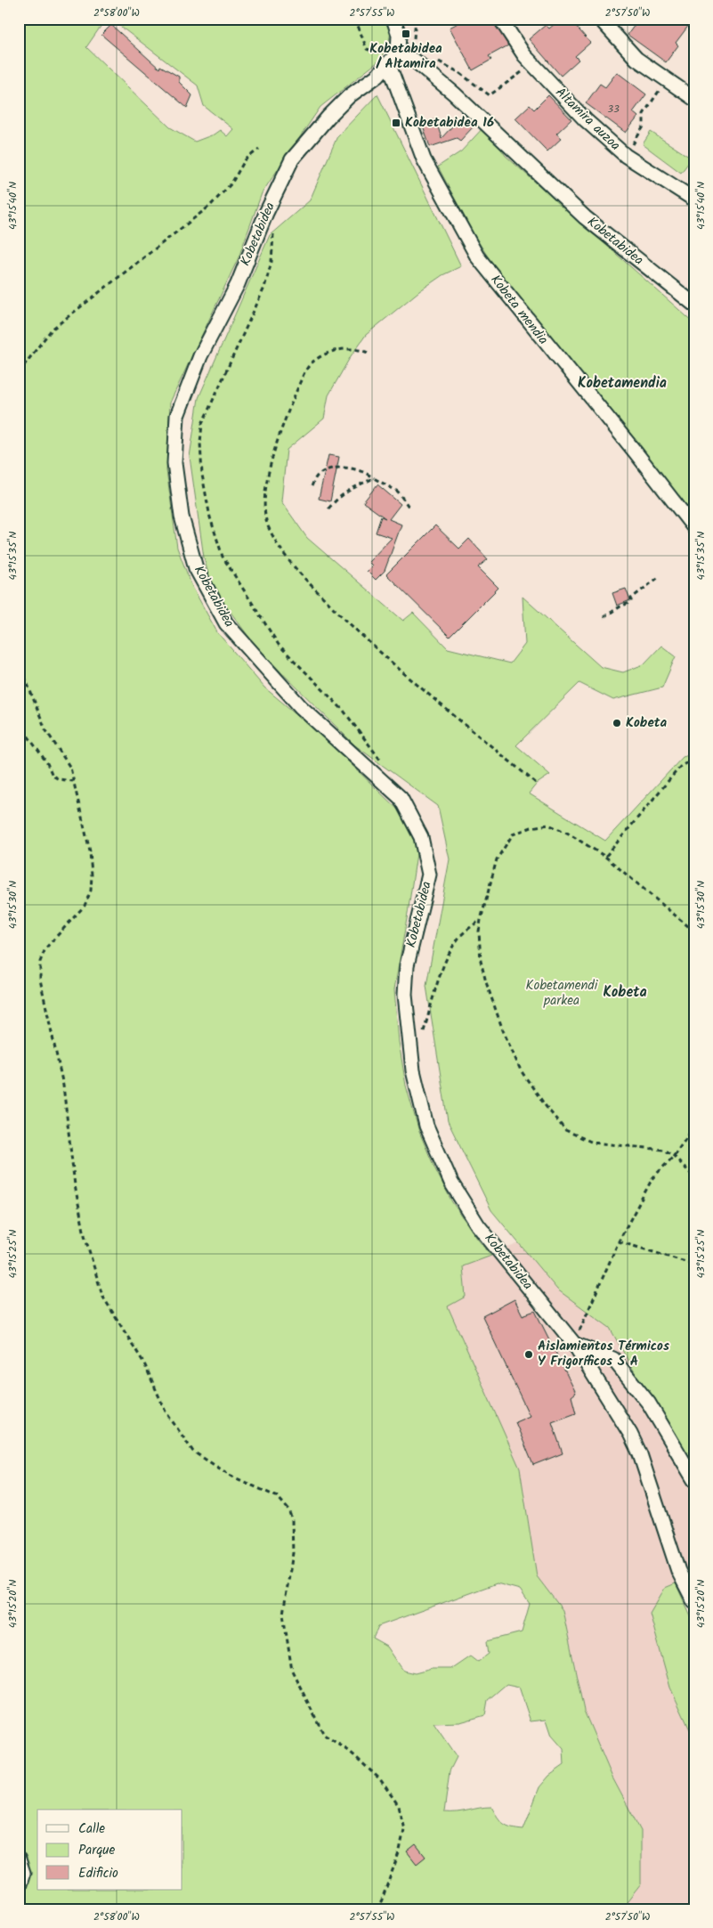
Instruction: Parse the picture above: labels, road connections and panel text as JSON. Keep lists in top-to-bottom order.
{
  "streets": {
    "street": ["Altamira auzoa", "Kobetabidea", "Kobeta mendia"]
  },
  "crossings": [
    ["Kobetabidea", "Kobeta mendia"]
  ],
  "districts": ["Kobetamendia", "Kobeta"],
  "parks": ["Kobetamendi parkea"],
  "places": {
    "transit": ["Kobetabidea / Altamira", "Kobetabidea 16"],
    "other": ["Kobeta", "Aislamientos Térmicos Y Frigoríficos S A"]
  },
  "house_numbers": ["33"],
  "legend": ["Calle", "Parque", "Edificio"],
  "coordinates": [
    "2°58'00\"W",
    "2°57'55\"W",
    "2°57'50\"W",
    "43°15'40\"N",
    "43°15'35\"N",
    "43°15'30\"N",
    "43°15'25\"N",
    "43°15'20\"N"
  ]
}
